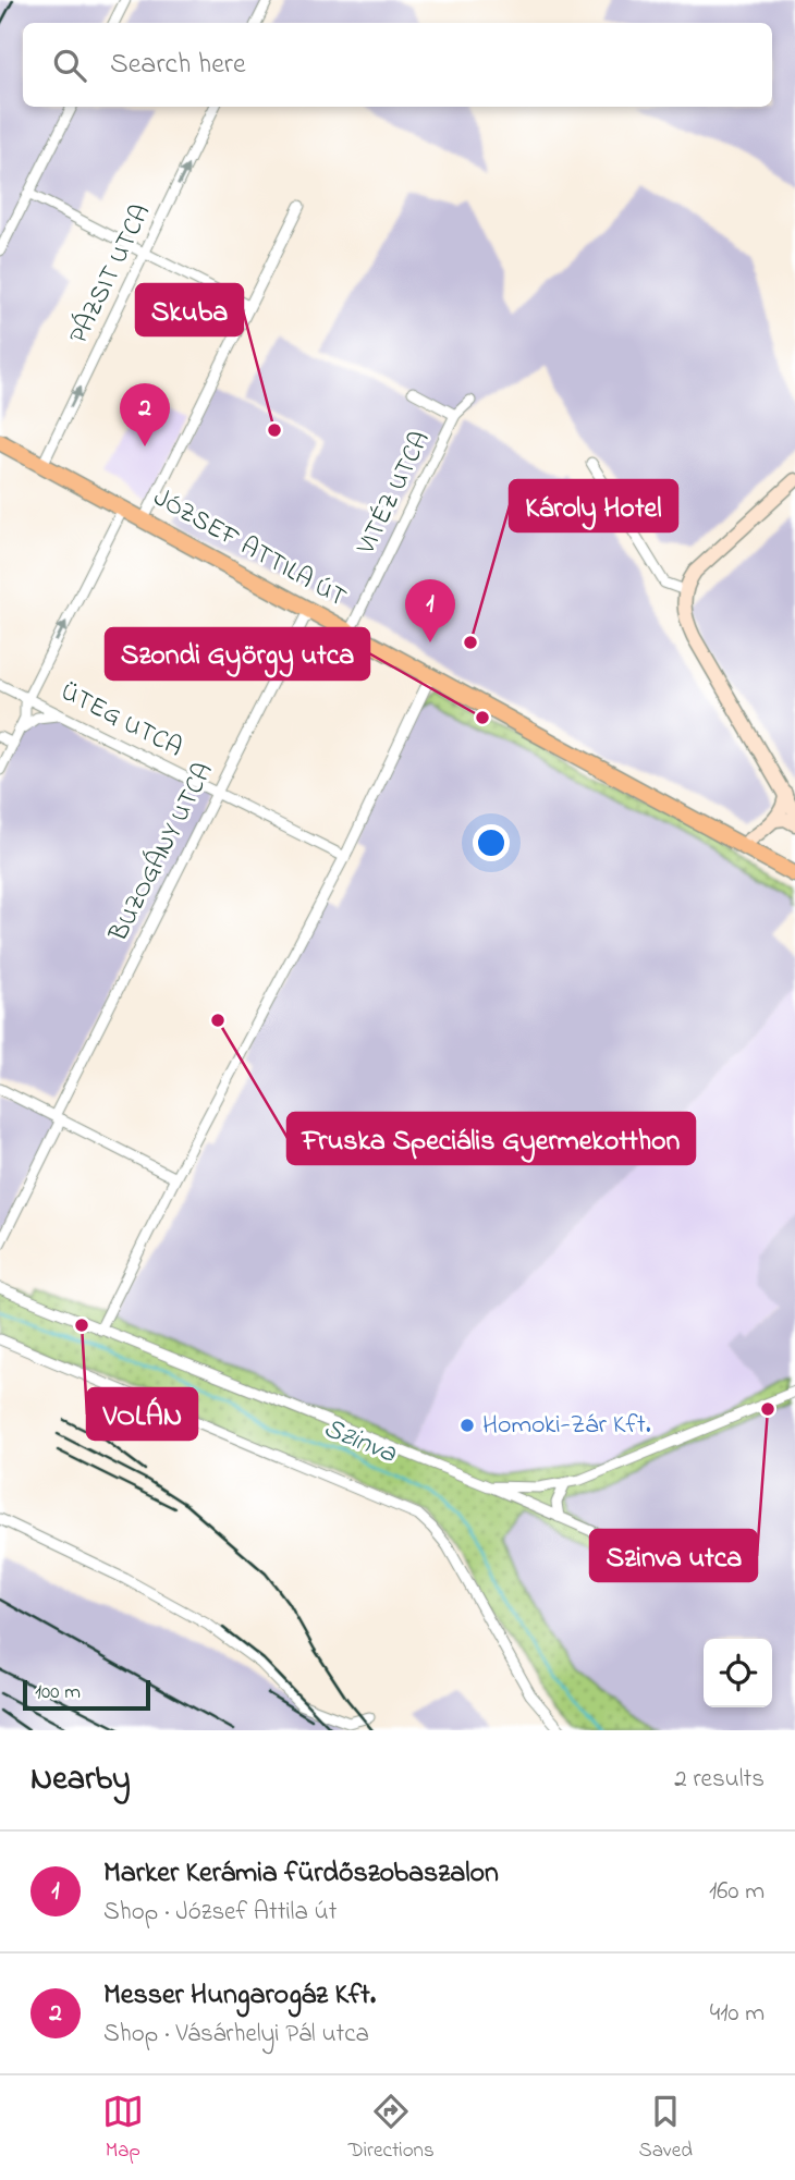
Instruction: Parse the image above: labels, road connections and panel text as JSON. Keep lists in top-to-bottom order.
{
  "streets": {
    "main road": ["JÓZSEF ATTILA ÚT"],
    "street": [
      "PÁZSIT UTCA",
      "VITÉZ UTCA",
      "ÜTEG UTCA",
      "BUZOGÁNY UTCA"
    ]
  },
  "crossings": [
    ["PÁZSIT UTCA", "JÓZSEF ATTILA ÚT"],
    ["VITÉZ UTCA", "JÓZSEF ATTILA ÚT"],
    ["JÓZSEF ATTILA ÚT", "BUZOGÁNY UTCA"],
    ["ÜTEG UTCA", "BUZOGÁNY UTCA"]
  ],
  "one_way": ["PÁZSIT UTCA"],
  "water": ["Szinva"],
  "places": [
    "Skuba",
    "Károly Hotel",
    "Szondi György utca",
    "Fruska Speciális Gyermekotthon",
    "VOLÁN",
    "Szinva utca",
    "Homoki-Zár Kft."
  ],
  "scale_bar": "100 m",
  "page": {
    "search": "Search here",
    "pins": ["2", "1"],
    "scale": "100 m",
    "heading": ["Nearby", "2 results"],
    "list": [
      {
        "mark": "1",
        "name": "Marker Kerámia fürdőszobaszalon",
        "note": "Shop · József Attila út",
        "value": "160 m"
      },
      {
        "mark": "2",
        "name": "Messer Hungarogáz Kft.",
        "note": "Shop · Vásárhelyi Pál utca",
        "value": "410 m"
      }
    ],
    "nav": ["Map", "Directions", "Saved"]
  }
}
